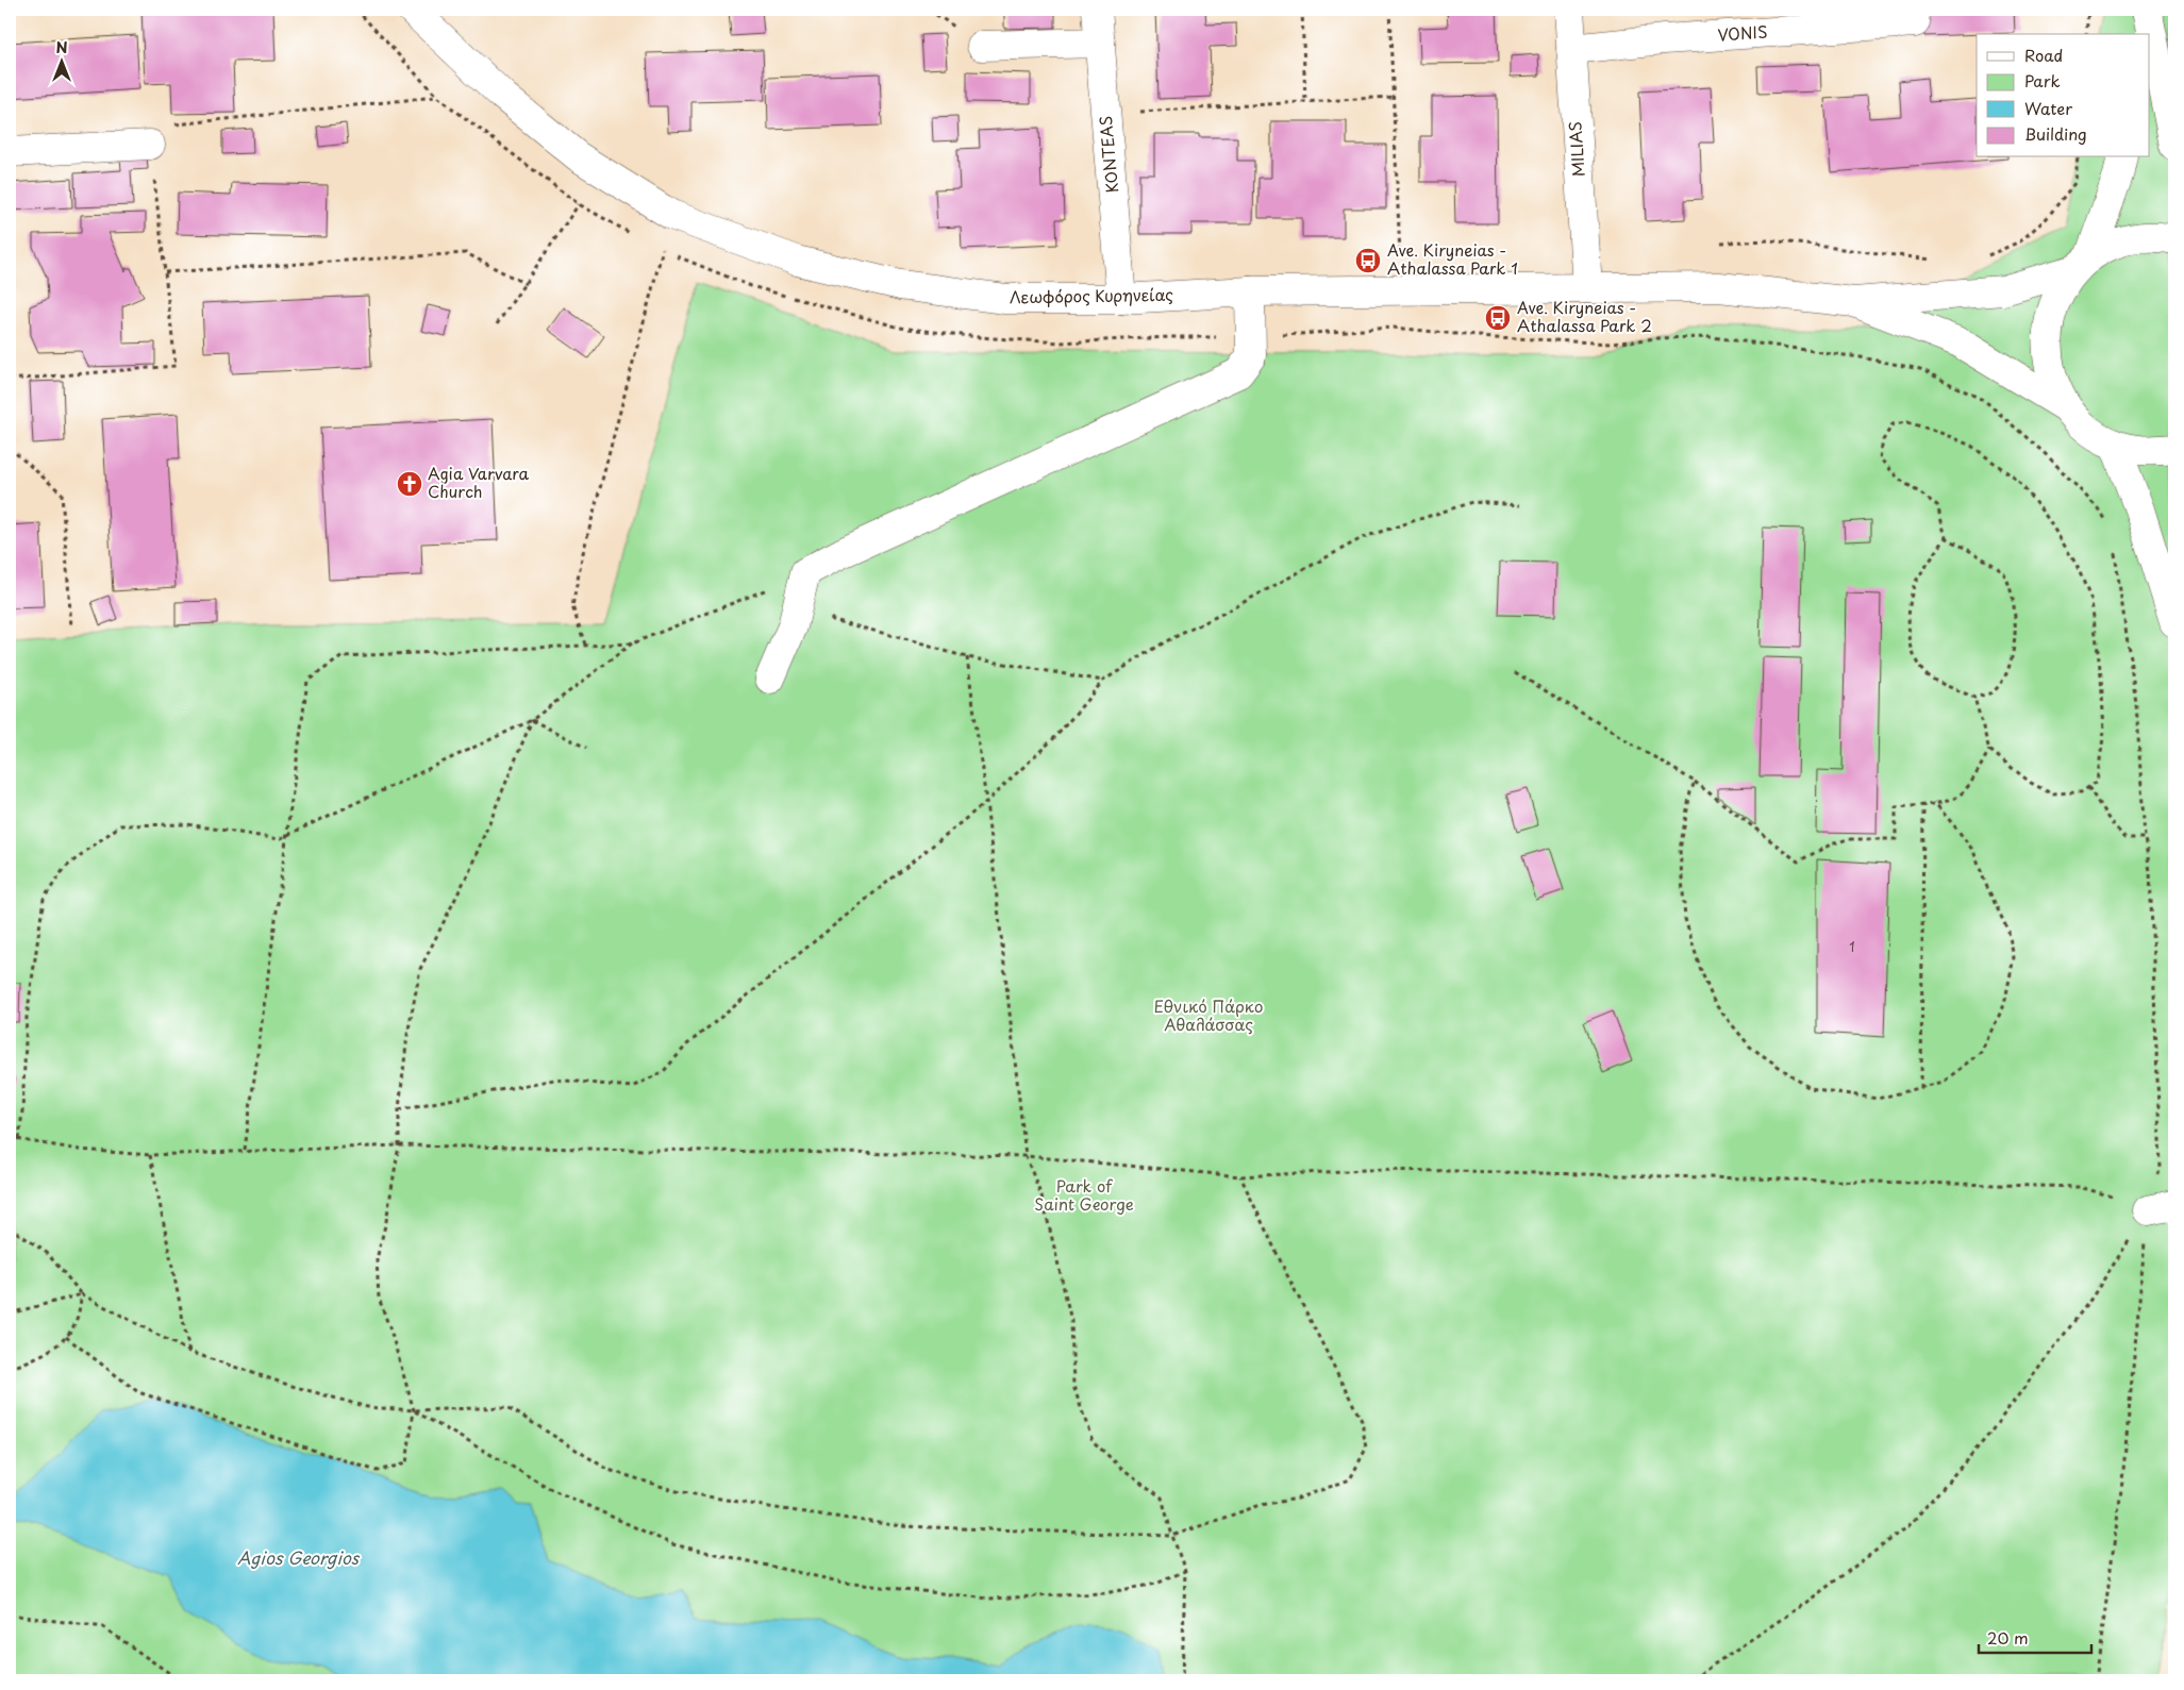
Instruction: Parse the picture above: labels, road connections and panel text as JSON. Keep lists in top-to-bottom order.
{
  "streets": {
    "main road": [
      "VONIS",
      "MILIAS",
      "KONTEAS",
      "Λεωφόρος Κυρηνείας"
    ]
  },
  "crossings": [
    ["VONIS", "MILIAS"],
    ["MILIAS", "Λεωφόρος Κυρηνείας"],
    ["KONTEAS", "Λεωφόρος Κυρηνείας"]
  ],
  "water": ["Agios Georgios"],
  "parks": ["Εθνικό Πάρκο Αθαλάσσας", "Park of Saint George"],
  "places": {
    "bus stop": ["Ave. Kiryneias - Athalassa Park 1", "Ave. Kiryneias - Athalassa Park 2"],
    "church": ["Agia Varvara Church"]
  },
  "house_numbers": ["1"],
  "legend": [
    "Road",
    "Park",
    "Water",
    "Building"
  ],
  "scale_bar": "20 m",
  "north": "top"
}
